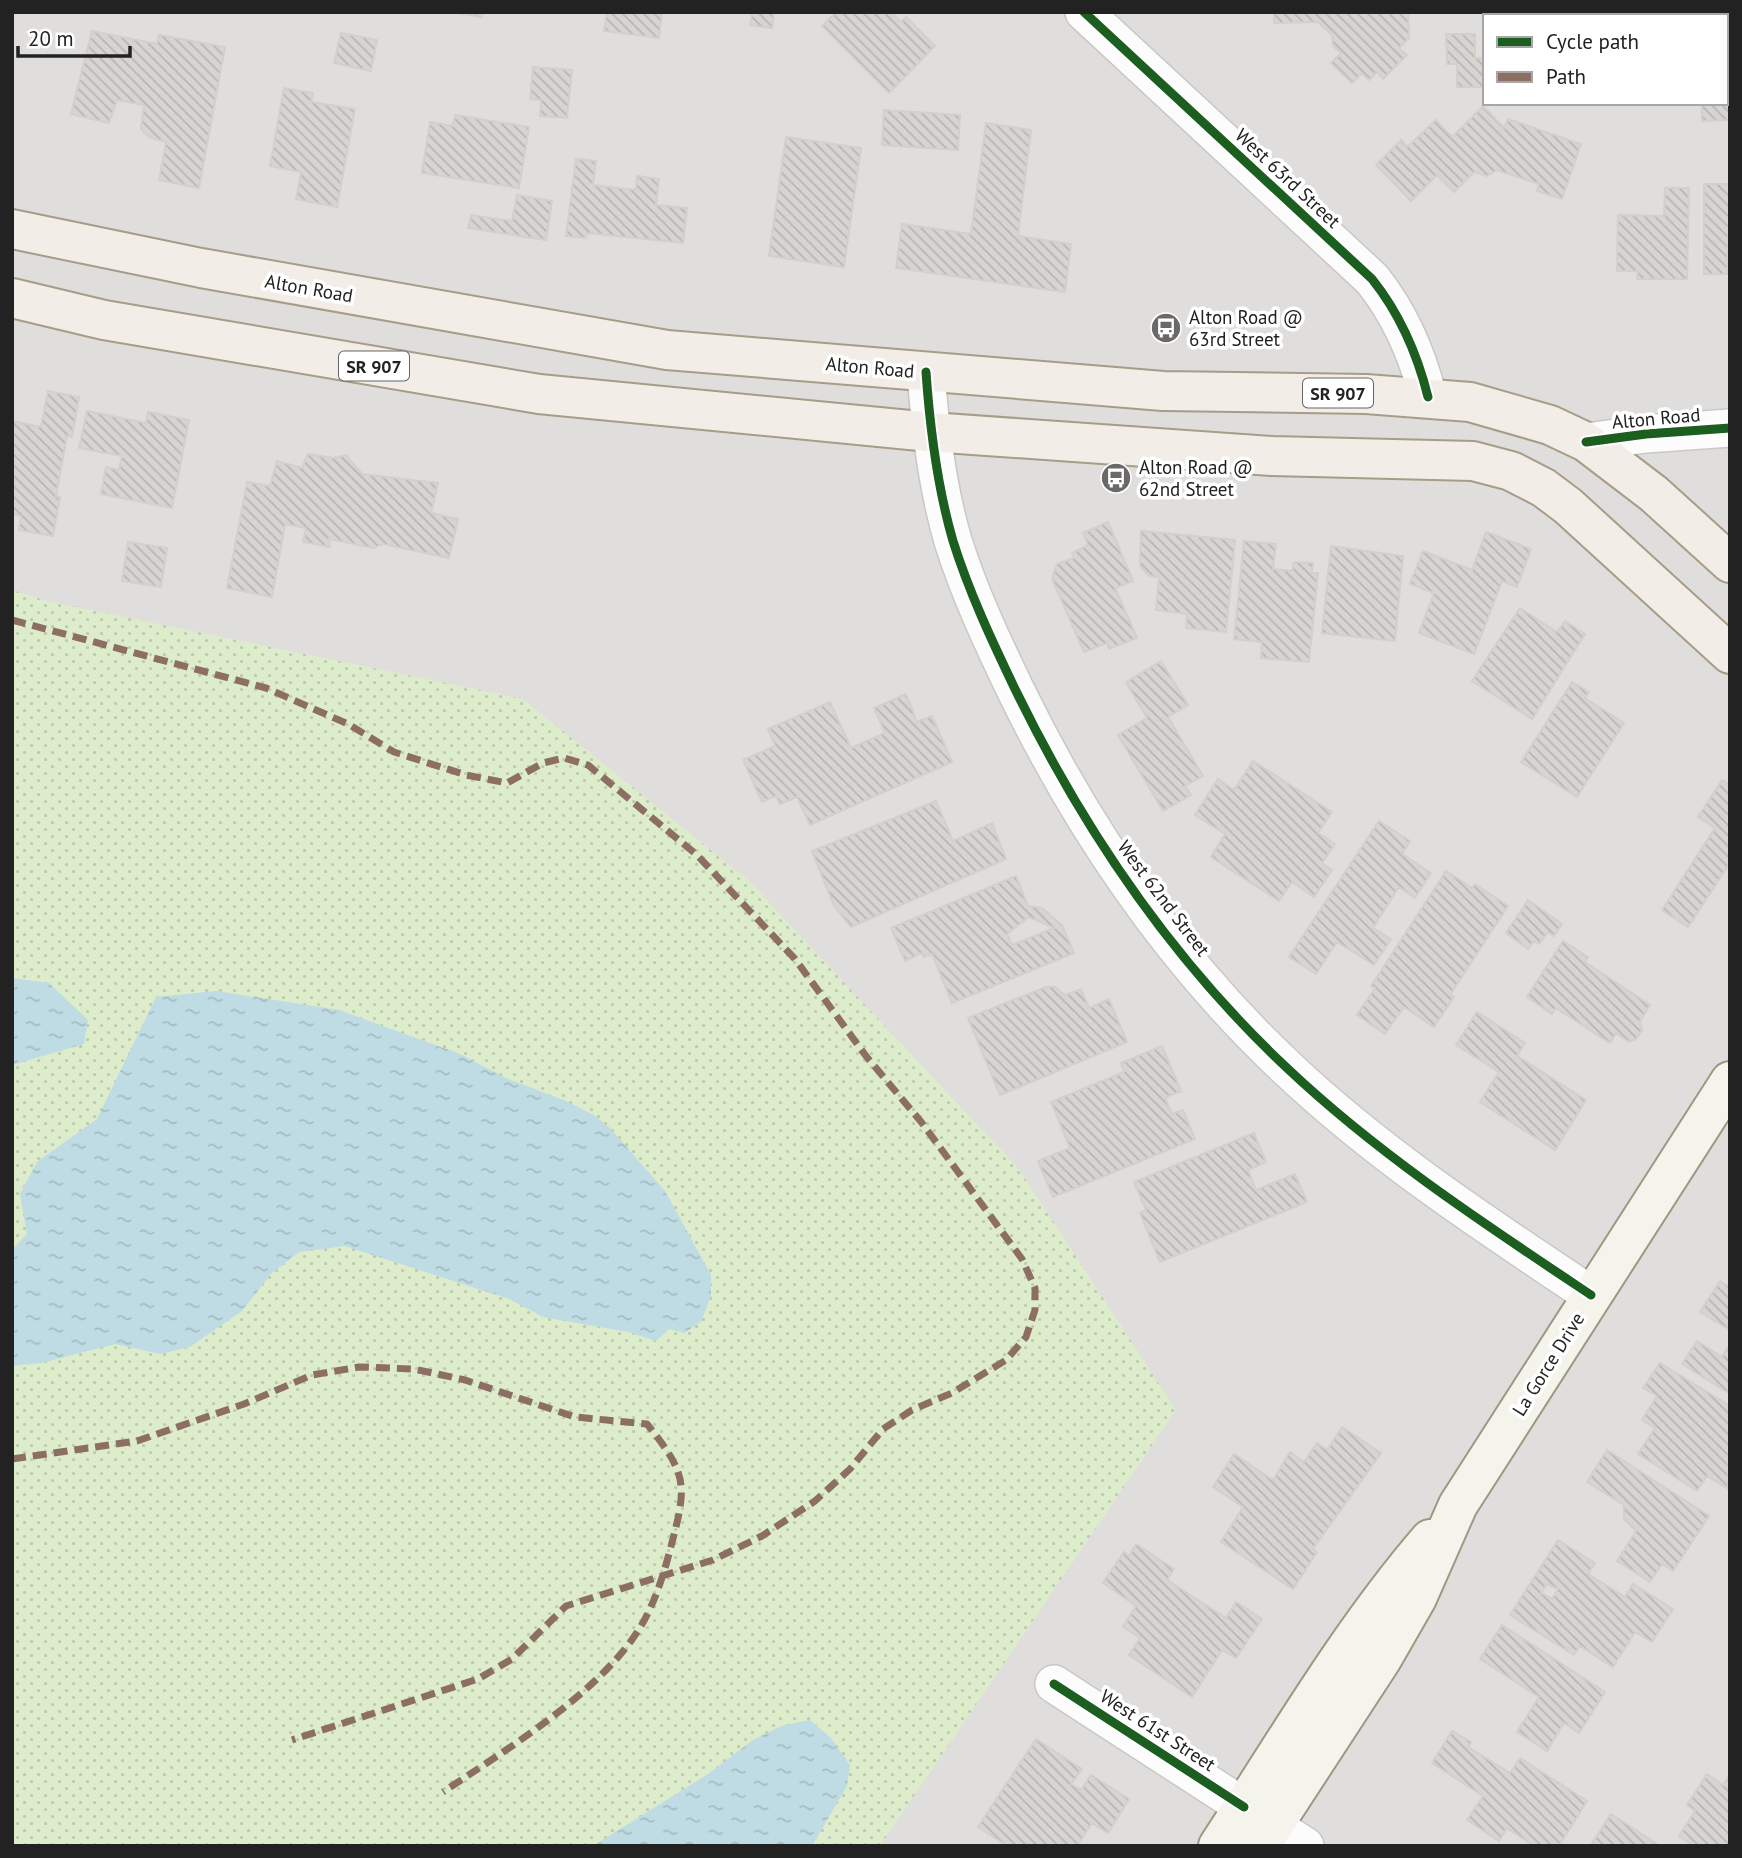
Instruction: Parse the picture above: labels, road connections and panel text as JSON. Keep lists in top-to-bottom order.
{
  "streets": {
    "main road": ["Alton Road", "SR 907", "La Gorce Drive"],
    "street": ["West 63rd Street", "West 62nd Street", "West 61st Street"]
  },
  "crossings": [
    ["West 63rd Street", "Alton Road"],
    ["Alton Road", "SR 907"],
    ["Alton Road", "West 62nd Street"],
    ["SR 907", "West 62nd Street"],
    ["West 62nd Street", "La Gorce Drive"],
    ["La Gorce Drive", "West 61st Street"]
  ],
  "places": {
    "bus stop": ["Alton Road @ 63rd Street", "Alton Road @ 62nd Street"]
  },
  "legend": ["Cycle path", "Path"],
  "scale_bar": "20 m"
}
